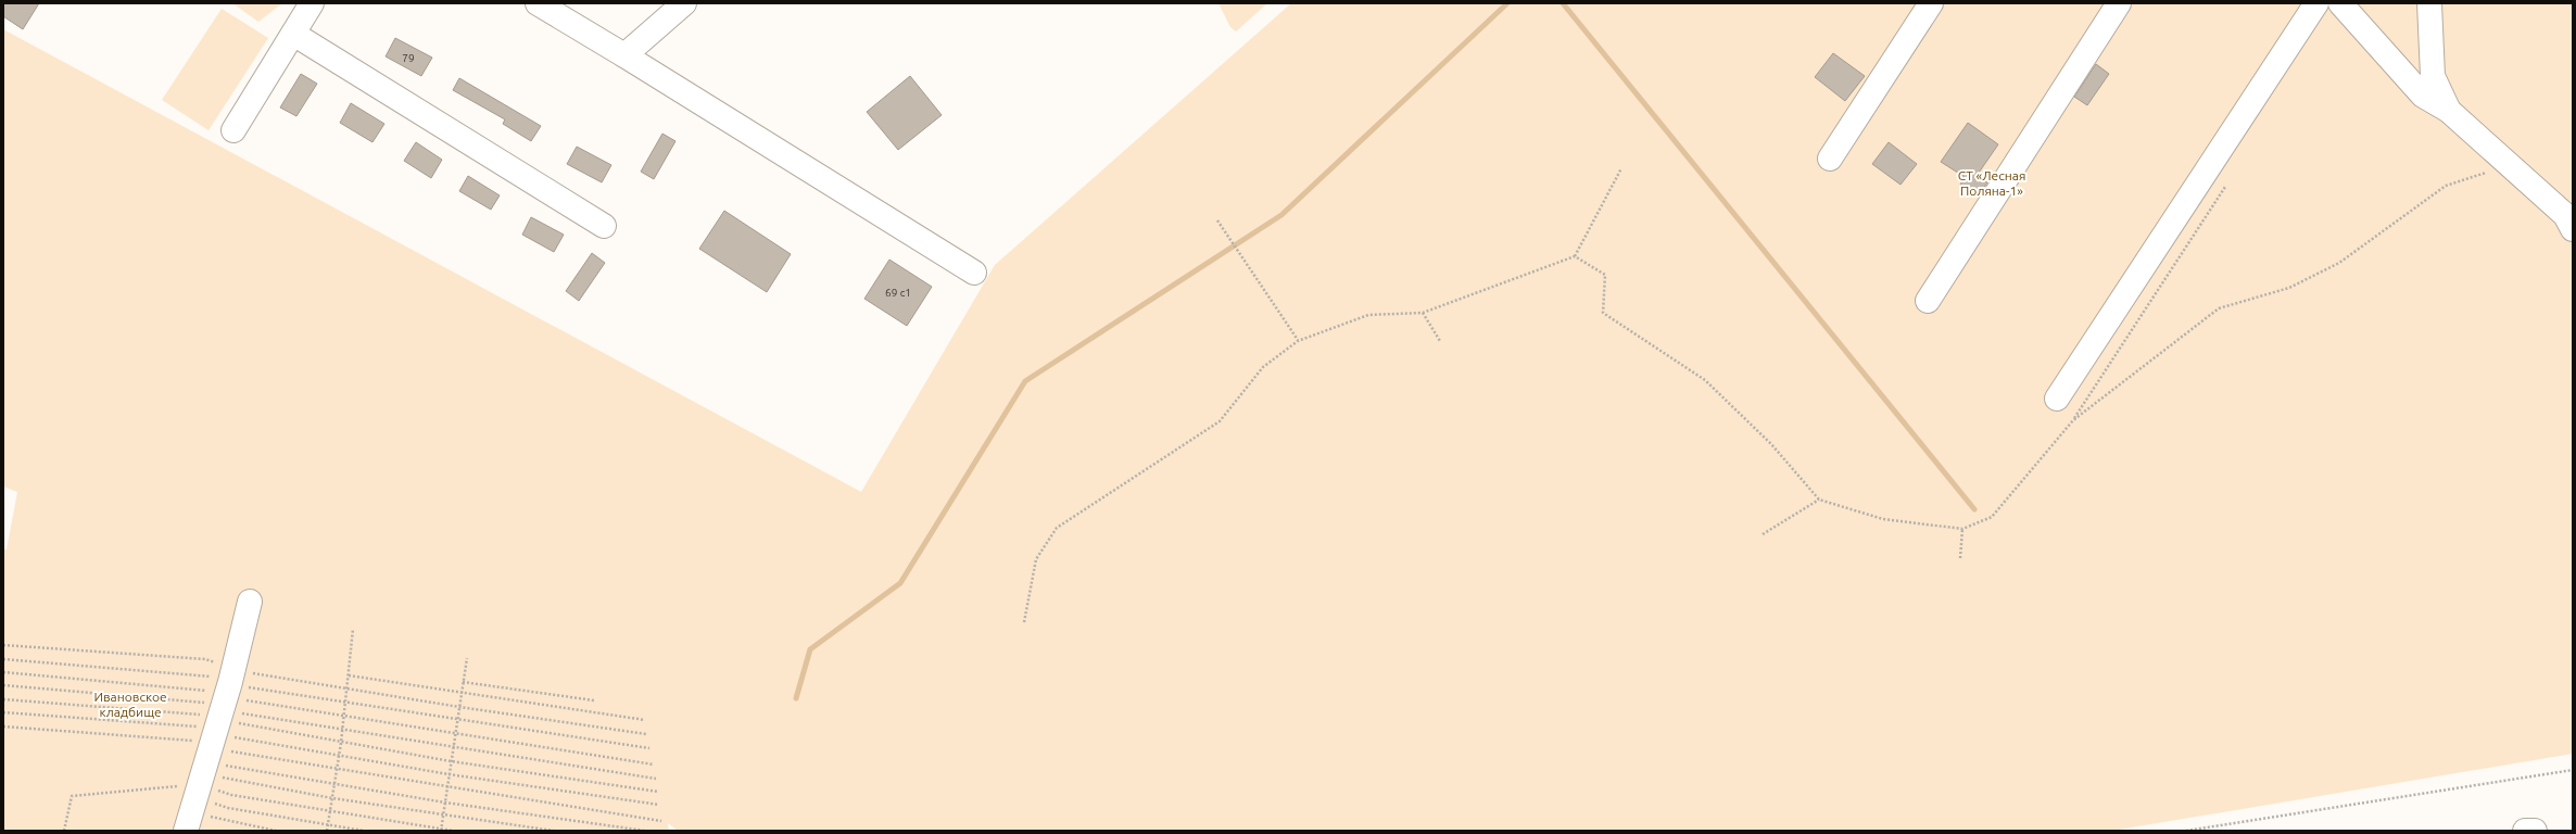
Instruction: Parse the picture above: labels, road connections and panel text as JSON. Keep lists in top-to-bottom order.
{
  "parks": ["СТ «Лесная Поляна-1»", "Ивановское кладбище"],
  "house_numbers": ["79", "69 с1"]
}
